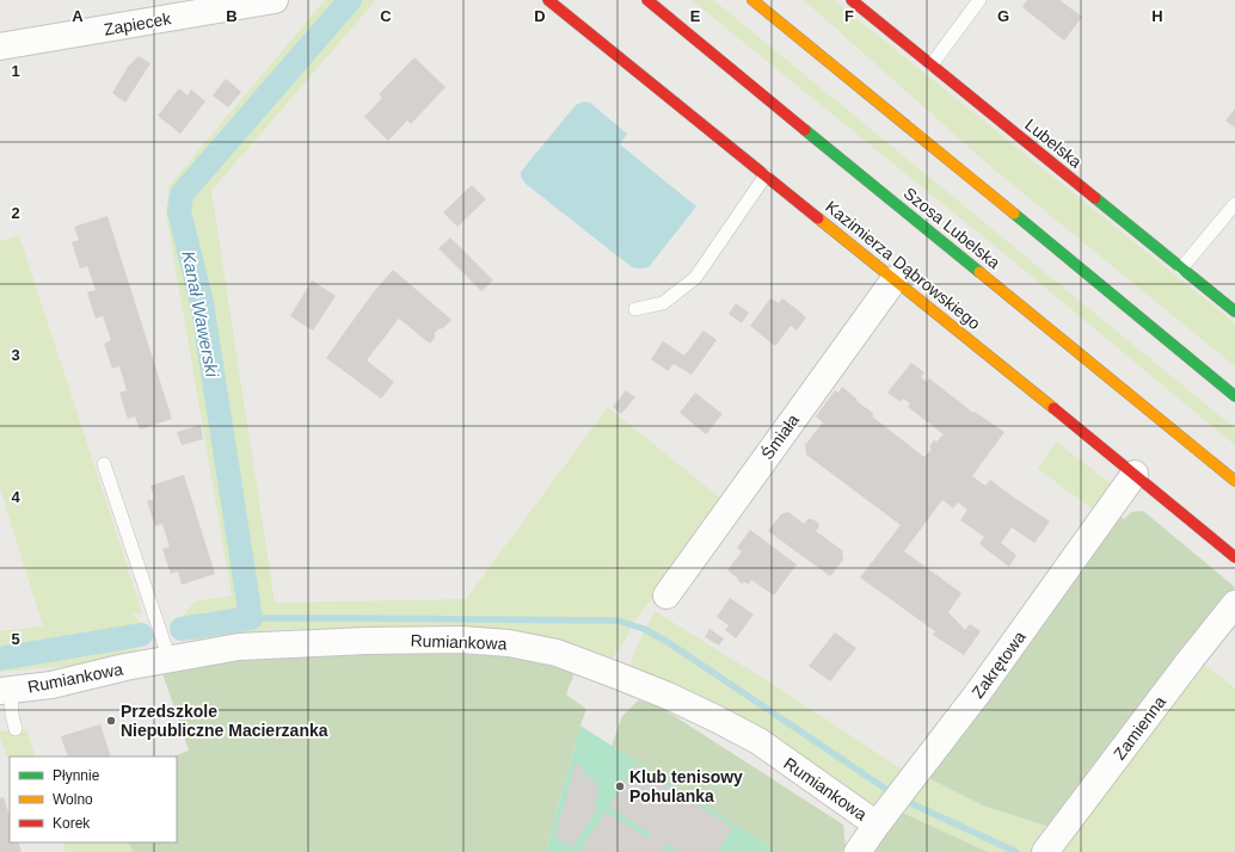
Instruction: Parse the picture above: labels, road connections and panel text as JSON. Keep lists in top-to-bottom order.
{
  "streets": {
    "main road": ["Lubelska", "Szosa Lubelska", "Kazimierza Dąbrowskiego"],
    "street": [
      "Zapiecek",
      "Śmiała",
      "Rumiankowa",
      "Zakrętowa",
      "Zamienna"
    ]
  },
  "crossings": [
    ["Kazimierza Dąbrowskiego", "Śmiała"],
    ["Kazimierza Dąbrowskiego", "Zakrętowa"],
    ["Rumiankowa", "Zakrętowa"]
  ],
  "water": ["Kanał Wawerski"],
  "places": ["Przedszkole Niepubliczne Macierzanka", "Klub tenisowy Pohulanka"],
  "legend": ["Płynnie", "Wolno", "Korek"],
  "grid": {
    "columns": [
      "A",
      "B",
      "C",
      "D",
      "E",
      "F",
      "G",
      "H"
    ],
    "rows": [
      "1",
      "2",
      "3",
      "4",
      "5"
    ]
  }
}
